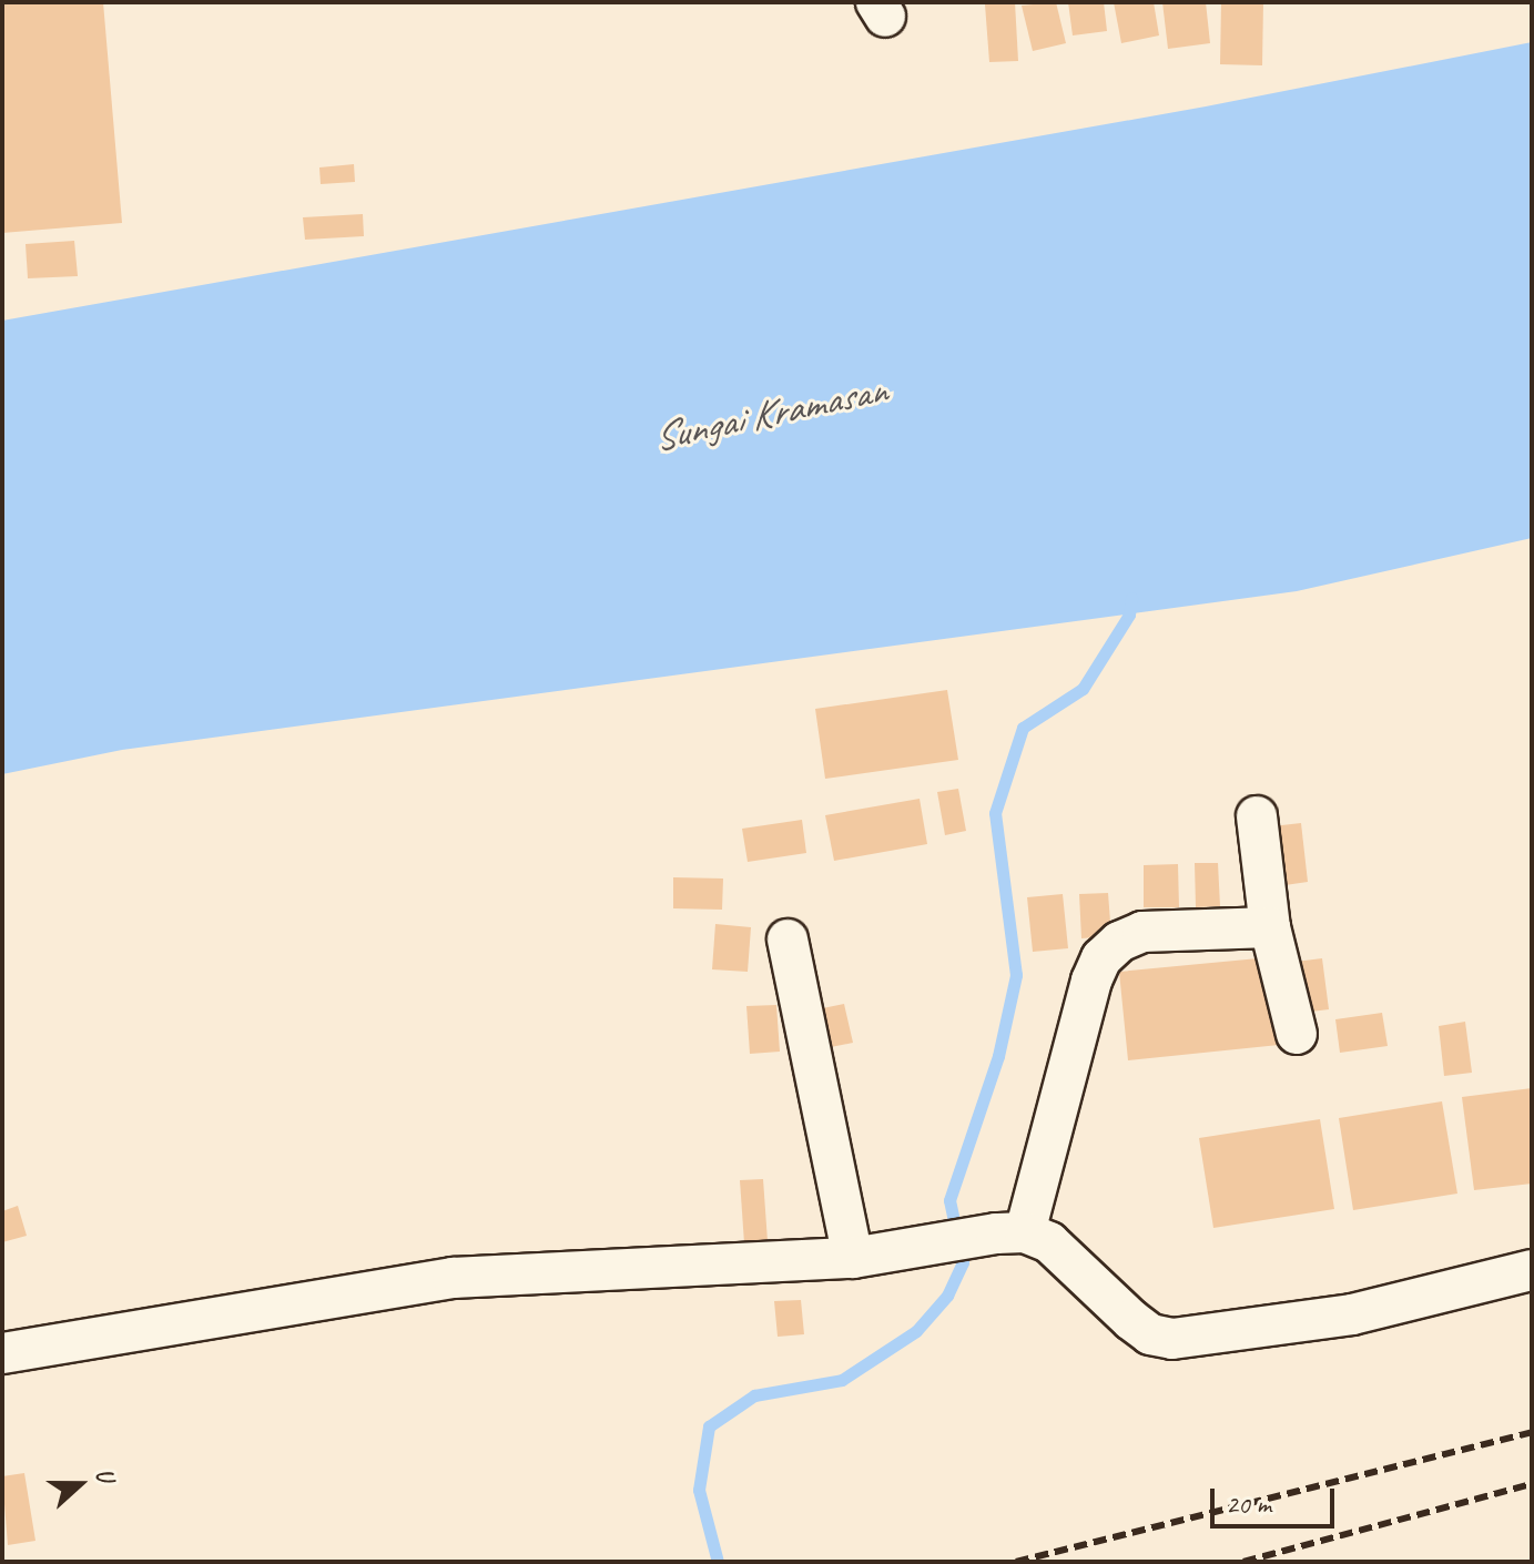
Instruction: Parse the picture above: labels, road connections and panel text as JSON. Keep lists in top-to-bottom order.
{
  "water": ["Sungai Kramasan"],
  "scale_bar": "20 m",
  "north": "right"
}
